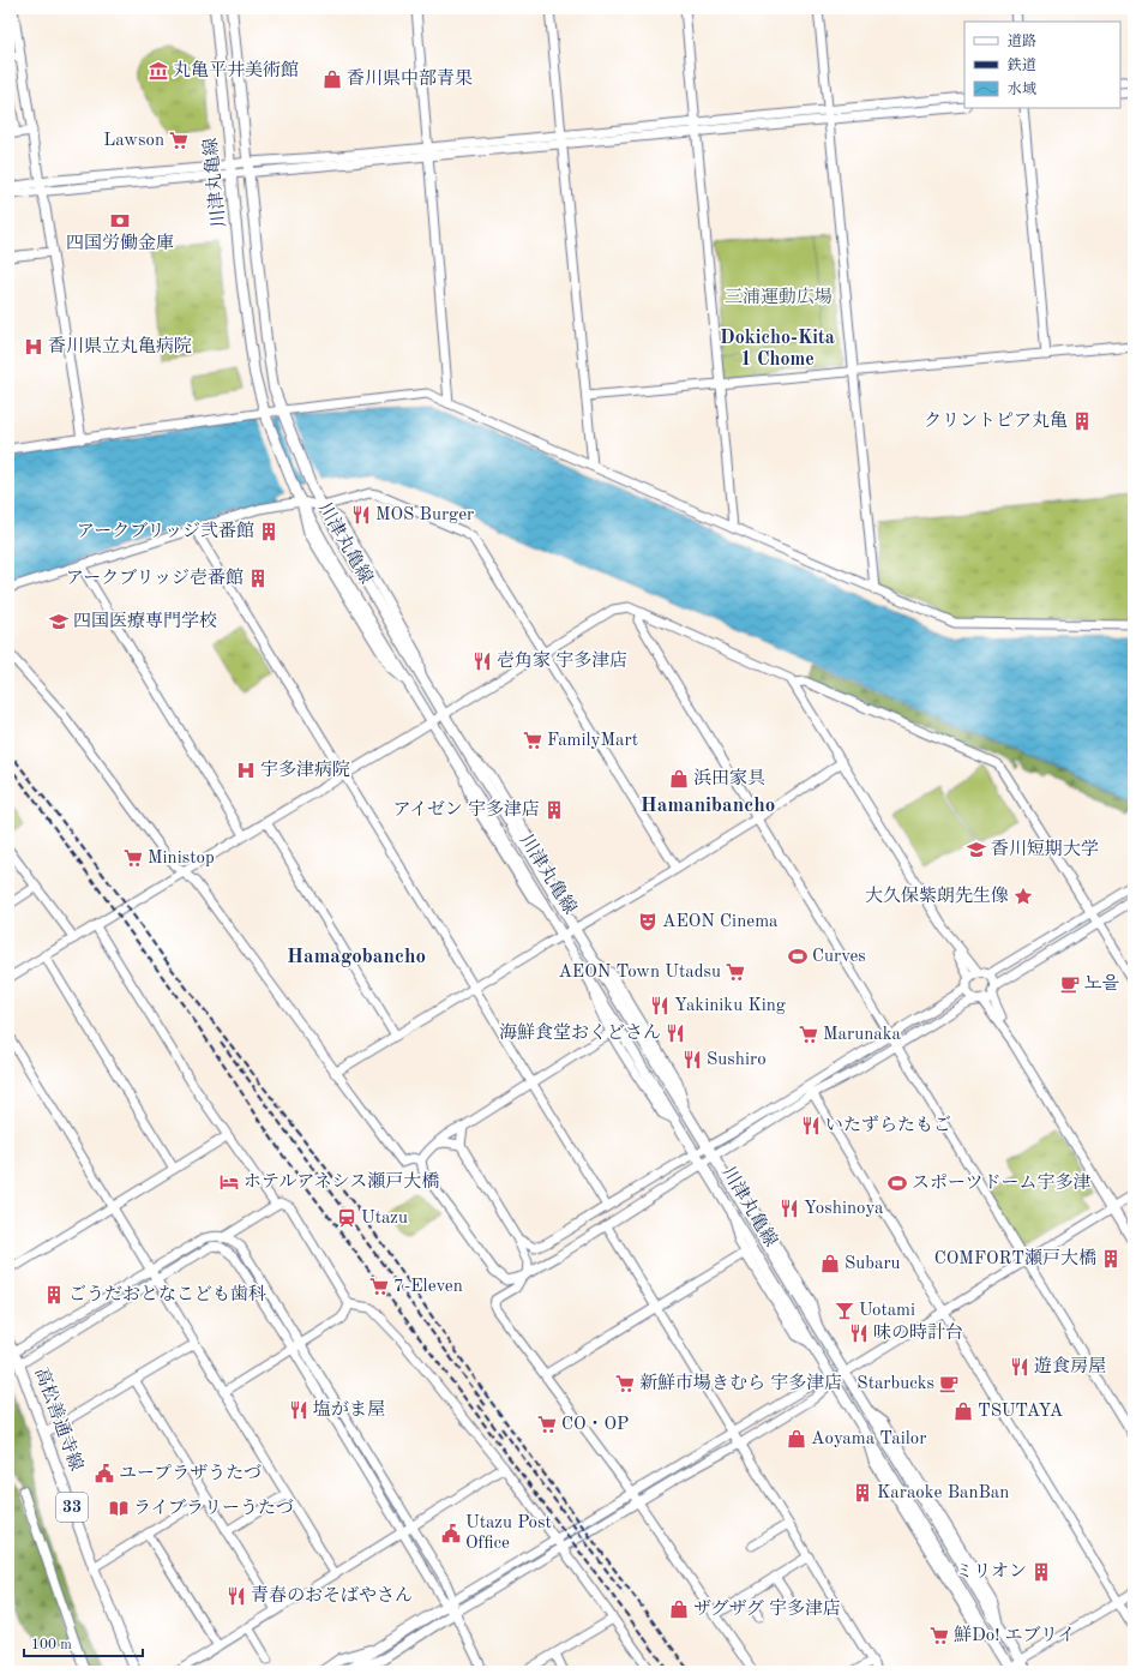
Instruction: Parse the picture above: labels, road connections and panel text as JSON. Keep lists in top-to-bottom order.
{
  "streets": {
    "main road": ["川津丸亀線", "高松善通寺線", "33"]
  },
  "districts": ["Dokicho-Kita 1 Chome", "Hamanibancho", "Hamagobancho"],
  "parks": ["三浦運動広場"],
  "places": {
    "museum": ["丸亀平井美術館"],
    "shop": [
      "香川県中部青果",
      "浜田家具",
      "Subaru",
      "TSUTAYA",
      "Aoyama Tailor",
      "ザグザグ 宇多津店"
    ],
    "supermarket": [
      "Lawson",
      "FamilyMart",
      "Ministop",
      "AEON Town Utadsu",
      "Marunaka",
      "7-Eleven",
      "新鮮市場きむら 宇多津店",
      "CO・OP",
      "鮮Do! エブリイ"
    ],
    "bank": ["四国労働金庫"],
    "hospital": ["香川県立丸亀病院", "宇多津病院"],
    "building": [
      "クリントピア丸亀",
      "アークブリッジ弐番館",
      "アークブリッジ壱番館",
      "アイゼン 宇多津店",
      "COMFORT瀬戸大橋",
      "ごうだおとなこども歯科",
      "Karaoke BanBan",
      "ミリオン"
    ],
    "restaurant": [
      "MOS Burger",
      "壱角家 宇多津店",
      "Yakiniku King",
      "海鮮食堂おくどさん",
      "Sushiro",
      "いたずらたもご",
      "Yoshinoya",
      "味の時計台",
      "遊食房屋",
      "塩がま屋",
      "青春のおそばやさん"
    ],
    "school or university": ["四国医療専門学校", "香川短期大学"],
    "place": ["大久保紫朗先生像"],
    "theatre": ["AEON Cinema"],
    "sports": ["Curves", "スポーツドーム宇多津"],
    "cafe": ["노을", "Starbucks"],
    "hotel": ["ホテルアネシス瀬戸大橋"],
    "station": ["Utazu"],
    "bar": ["Uotami"],
    "public building": ["ユープラザうたづ", "Utazu Post Office"],
    "library": ["ライブラリーうたづ"]
  },
  "legend": ["道路", "鉄道", "水域"],
  "scale_bar": "100 m"
}
